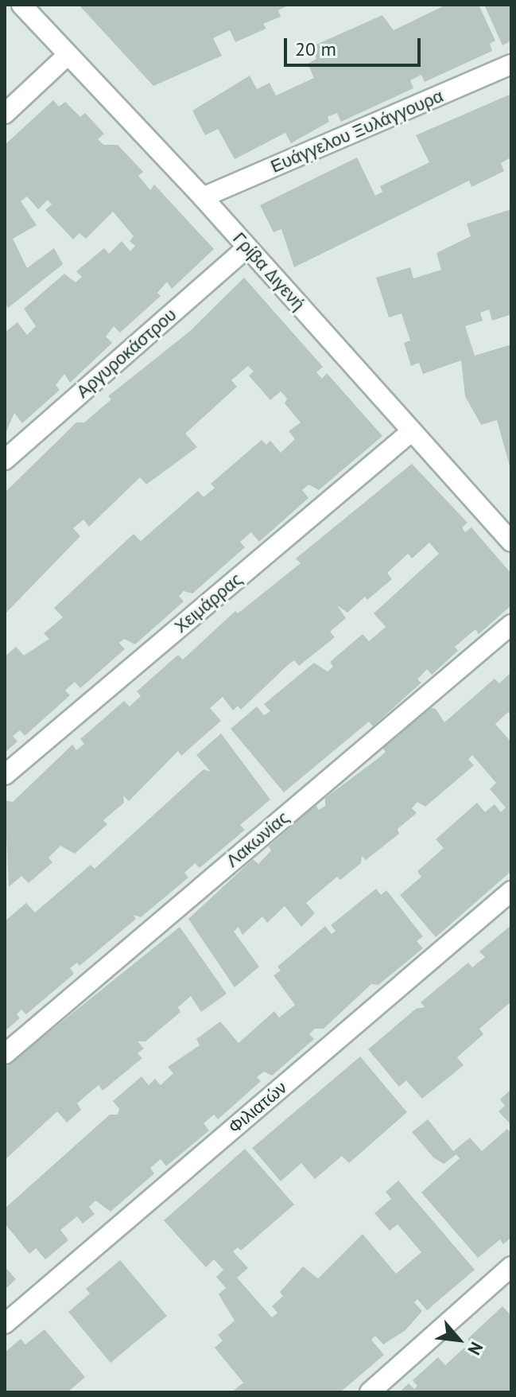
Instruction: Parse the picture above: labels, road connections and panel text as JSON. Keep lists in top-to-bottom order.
{
  "streets": {
    "street": [
      "Ευάγγελου Ξυλάγγουρα",
      "Γρίβα Διγενή",
      "Αργυροκάστρου",
      "Χειμάρρας",
      "Λακωνίας",
      "Φιλιατών"
    ]
  },
  "crossings": [
    ["Ευάγγελου Ξυλάγγουρα", "Γρίβα Διγενή"],
    ["Γρίβα Διγενή", "Αργυροκάστρου"],
    ["Γρίβα Διγενή", "Χειμάρρας"]
  ],
  "scale_bar": "20 m",
  "north": "bottom right"
}
